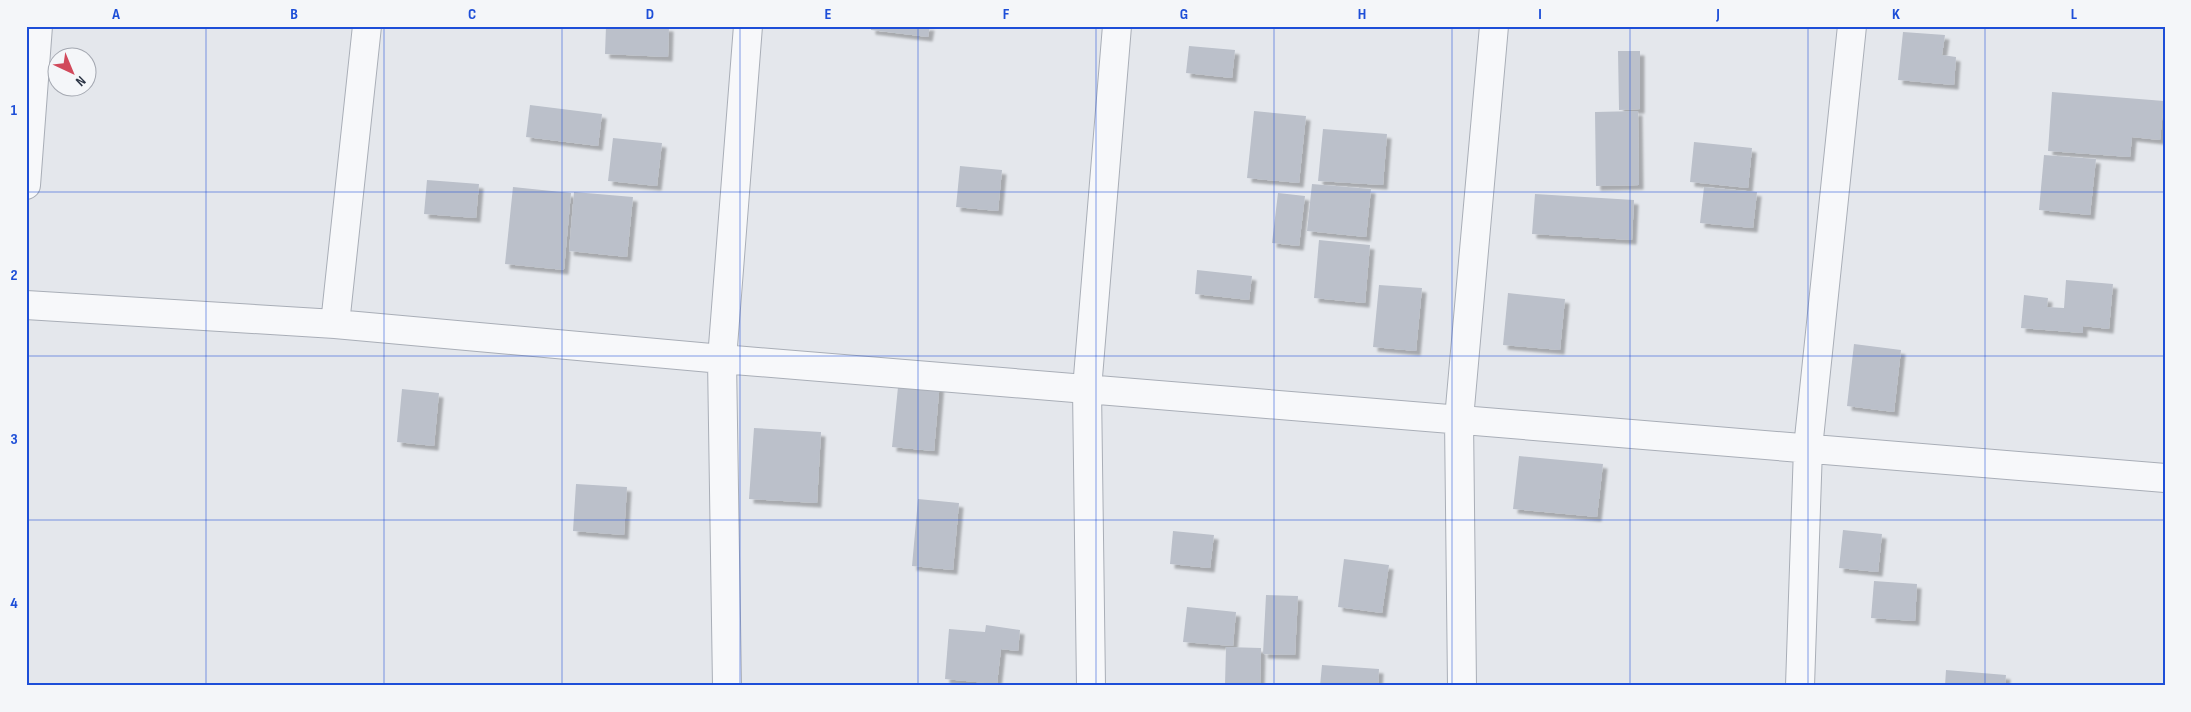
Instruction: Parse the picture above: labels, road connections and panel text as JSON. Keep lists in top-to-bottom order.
{
  "north": "bottom right",
  "grid": {
    "columns": [
      "A",
      "B",
      "C",
      "D",
      "E",
      "F",
      "G",
      "H",
      "I",
      "J",
      "K",
      "L"
    ],
    "rows": [
      "1",
      "2",
      "3",
      "4"
    ]
  }
}
